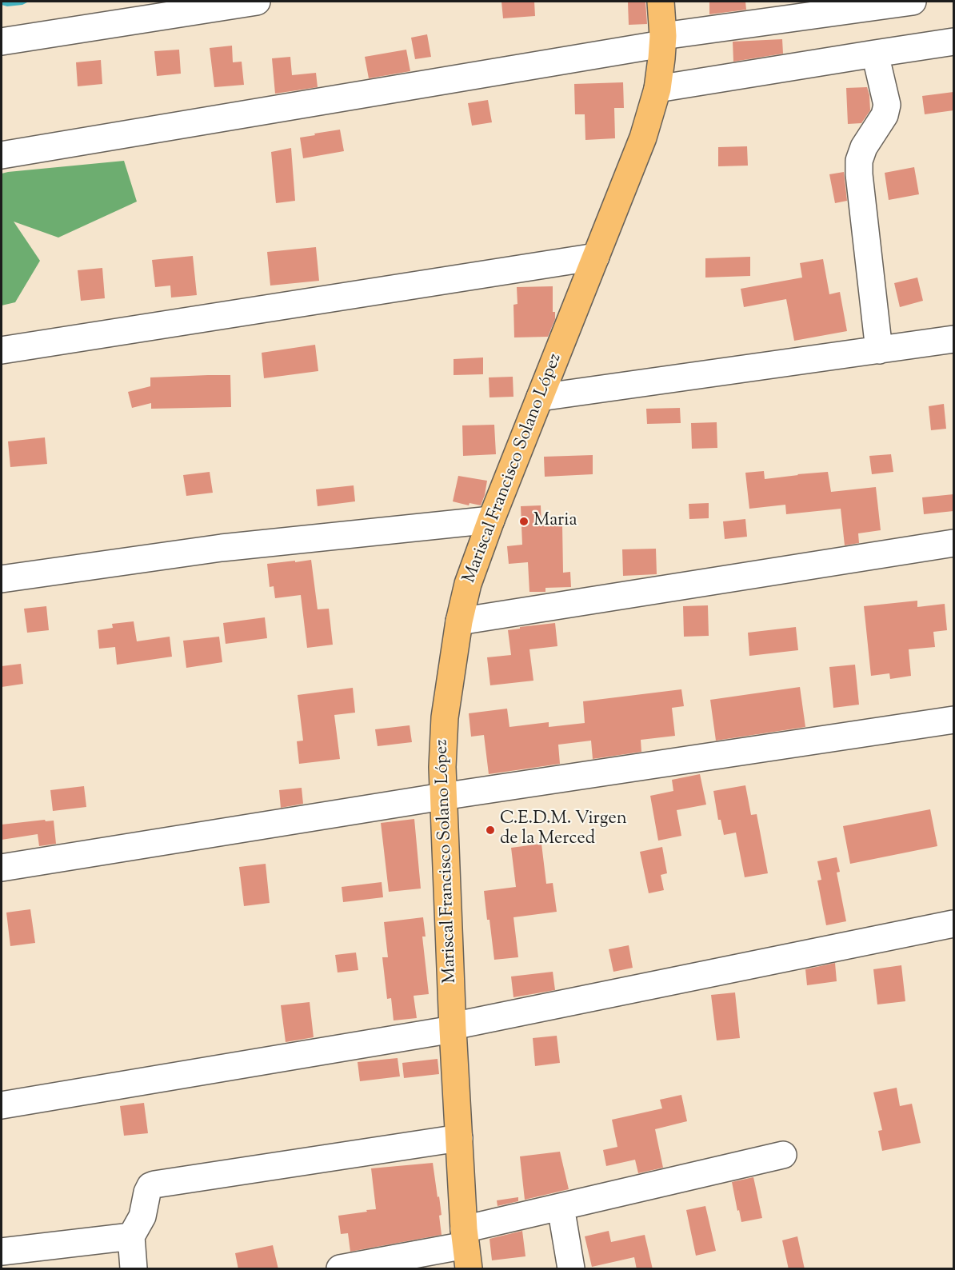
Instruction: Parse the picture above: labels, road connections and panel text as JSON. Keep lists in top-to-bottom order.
{
  "streets": {
    "main road": ["Mariscal Francisco Solano López"]
  },
  "places": ["Maria", "C.E.D.M. Virgen de la Merced"]
}
